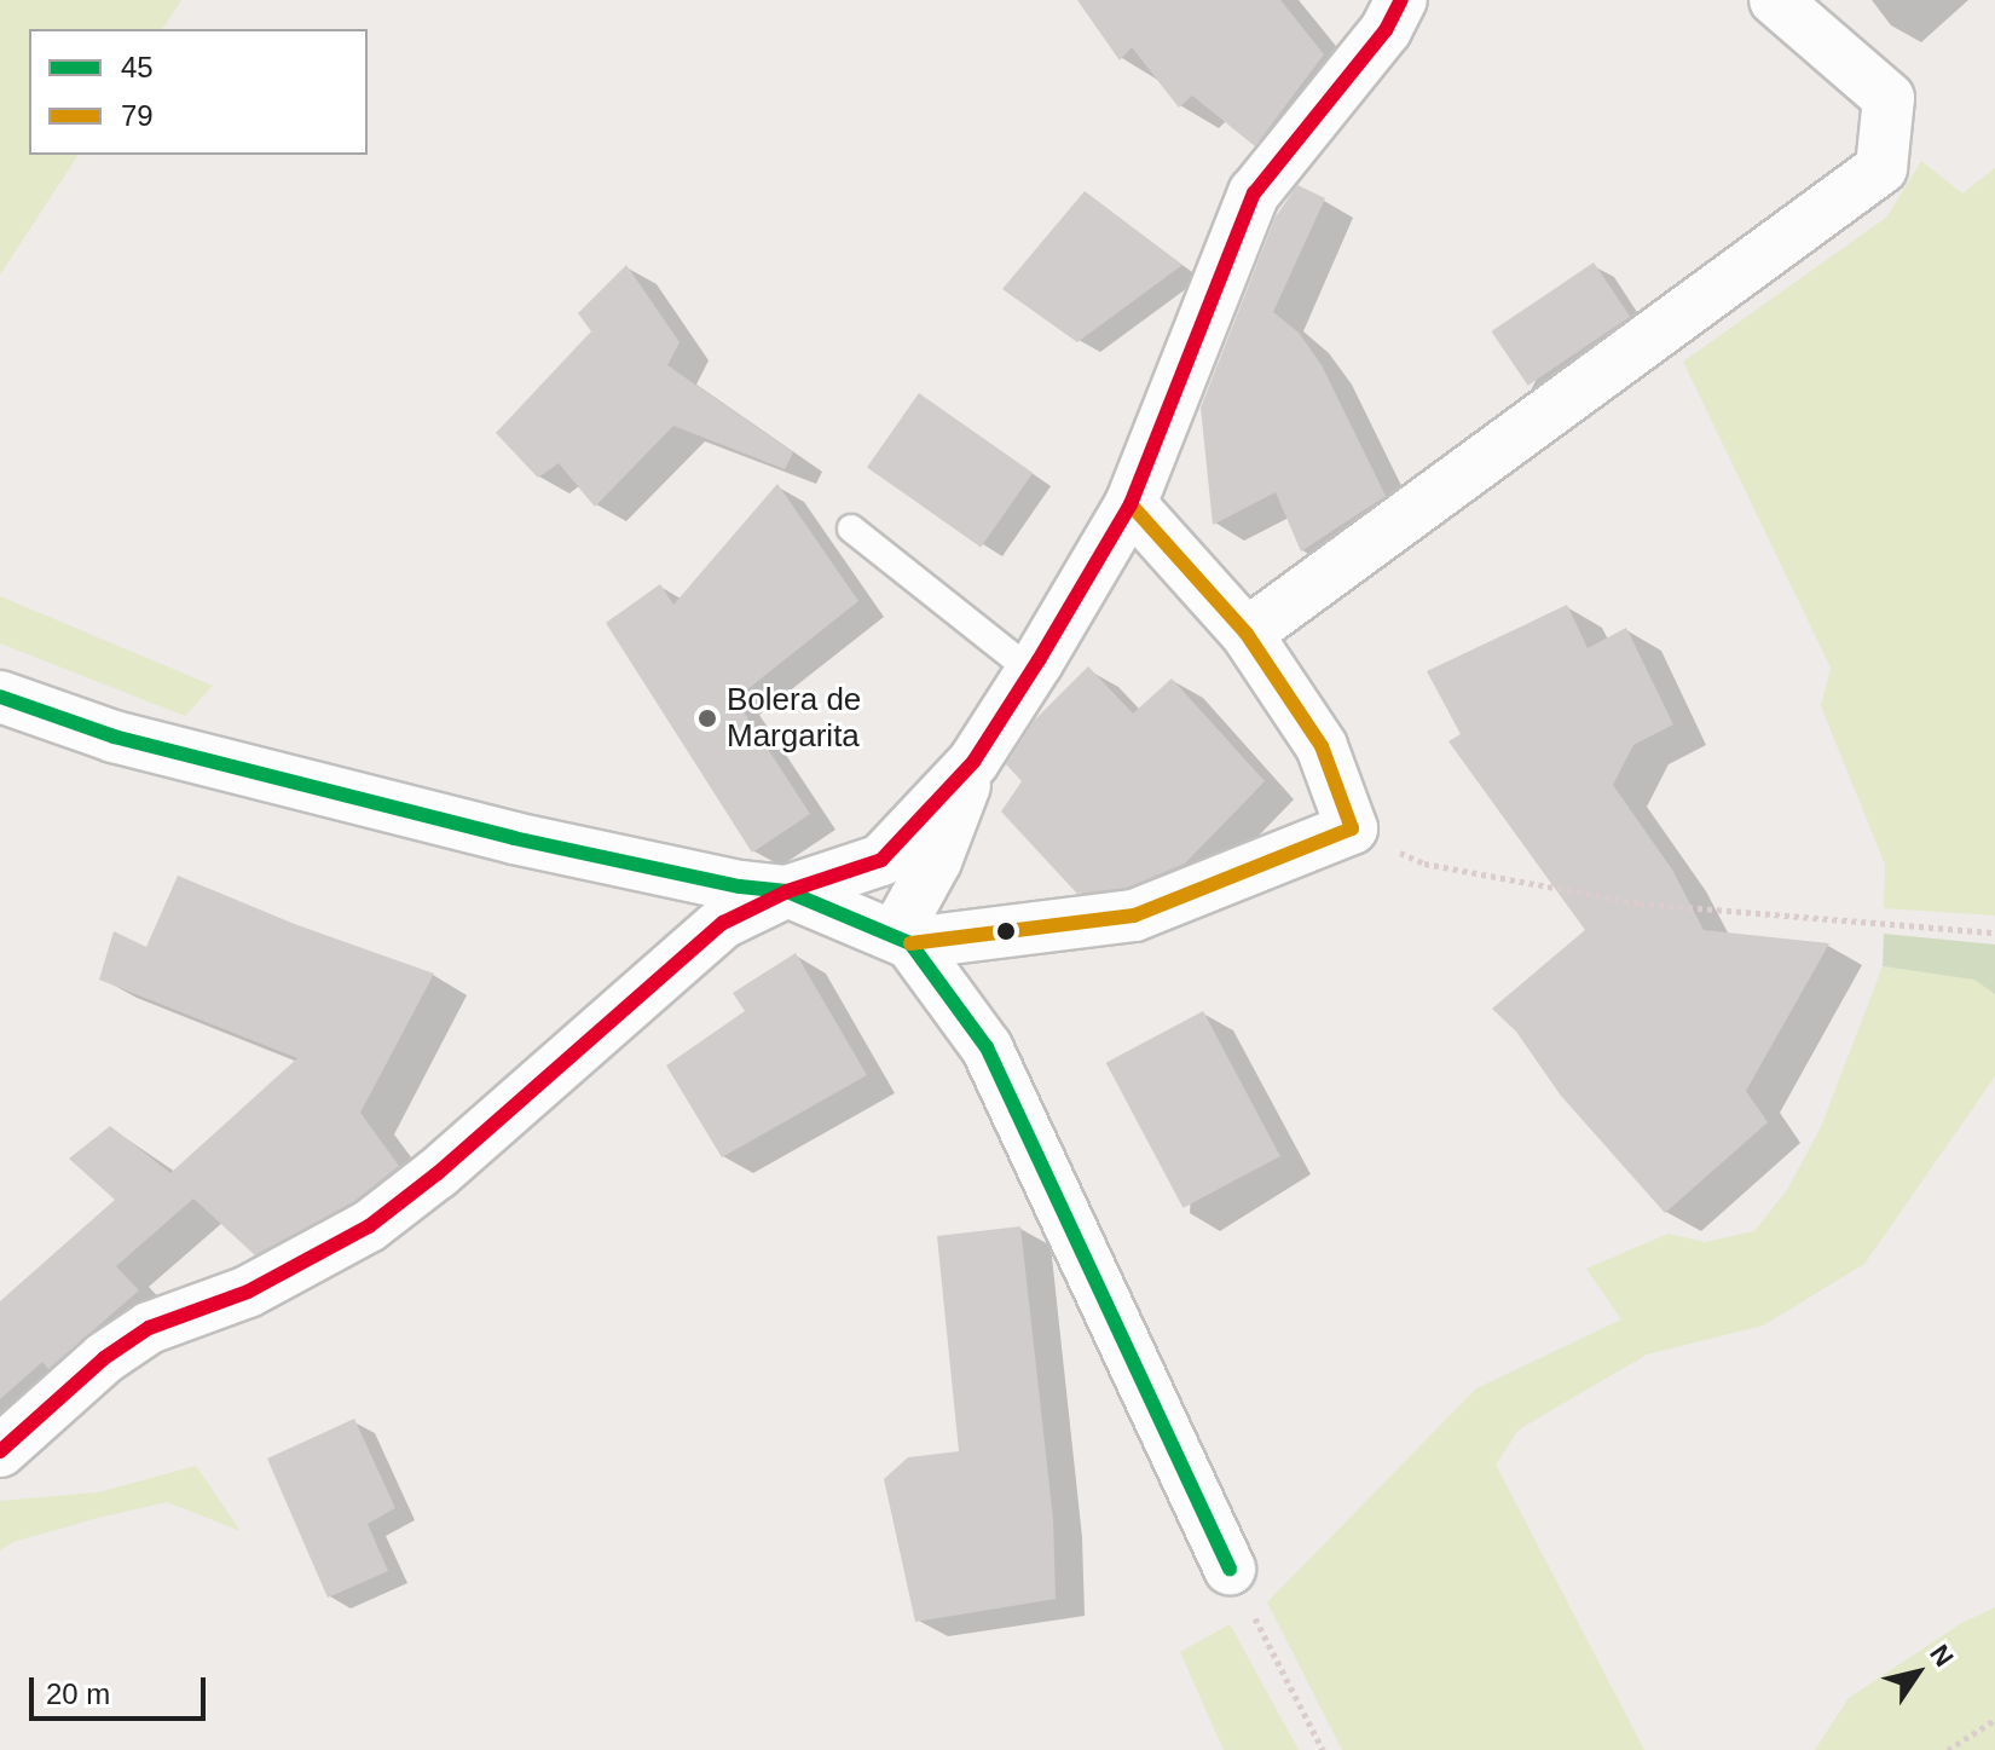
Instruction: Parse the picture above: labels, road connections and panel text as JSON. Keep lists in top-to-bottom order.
{
  "places": ["Bolera de Margarita"],
  "lines": ["transit line 79", "transit line 45"],
  "legend": ["45", "79"],
  "scale_bar": "20 m",
  "north": "top right"
}
